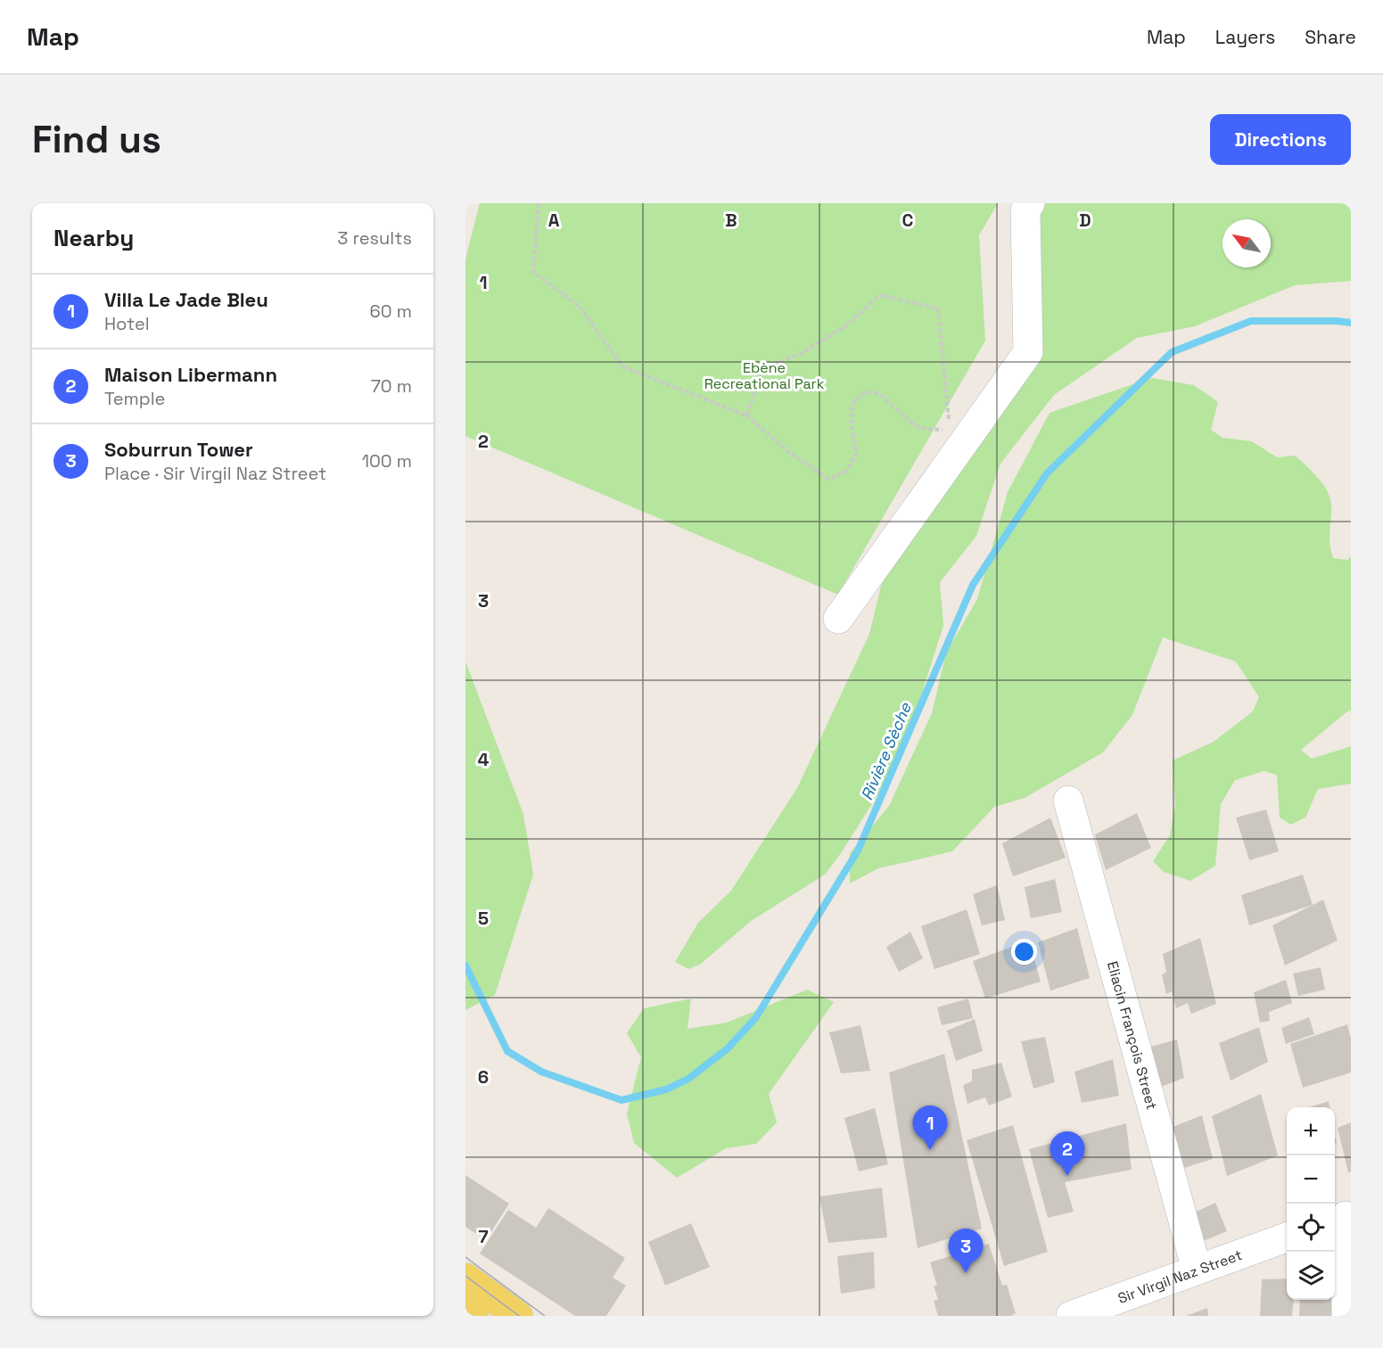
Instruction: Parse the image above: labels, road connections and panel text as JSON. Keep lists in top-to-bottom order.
{
  "streets": {
    "street": ["Eliacin François Street", "Sir Virgil Naz Street"]
  },
  "crossings": [
    ["Eliacin François Street", "Sir Virgil Naz Street"]
  ],
  "water": ["Rivière Sèche"],
  "parks": ["Ebène Recreational Park"],
  "north": "top left",
  "page": {
    "header": "Map",
    "nav": ["Map", "Layers", "Share"],
    "buttons": "Directions",
    "title": "Find us",
    "heading": ["Nearby", "3 results"],
    "list": [
      {
        "mark": "1",
        "name": "Villa Le Jade Bleu",
        "note": "Hotel",
        "value": "60 m"
      },
      {
        "mark": "2",
        "name": "Maison Libermann",
        "note": "Temple",
        "value": "70 m"
      },
      {
        "mark": "3",
        "name": "Soburrun Tower",
        "note": "Place · Sir Virgil Naz Street",
        "value": "100 m"
      }
    ],
    "pins": ["1", "2", "3"],
    "map_buttons": ["+", "−"]
  },
  "grid": {
    "columns": [
      "A",
      "B",
      "C",
      "D"
    ],
    "rows": [
      "1",
      "2",
      "3",
      "4",
      "5",
      "6",
      "7"
    ]
  }
}
